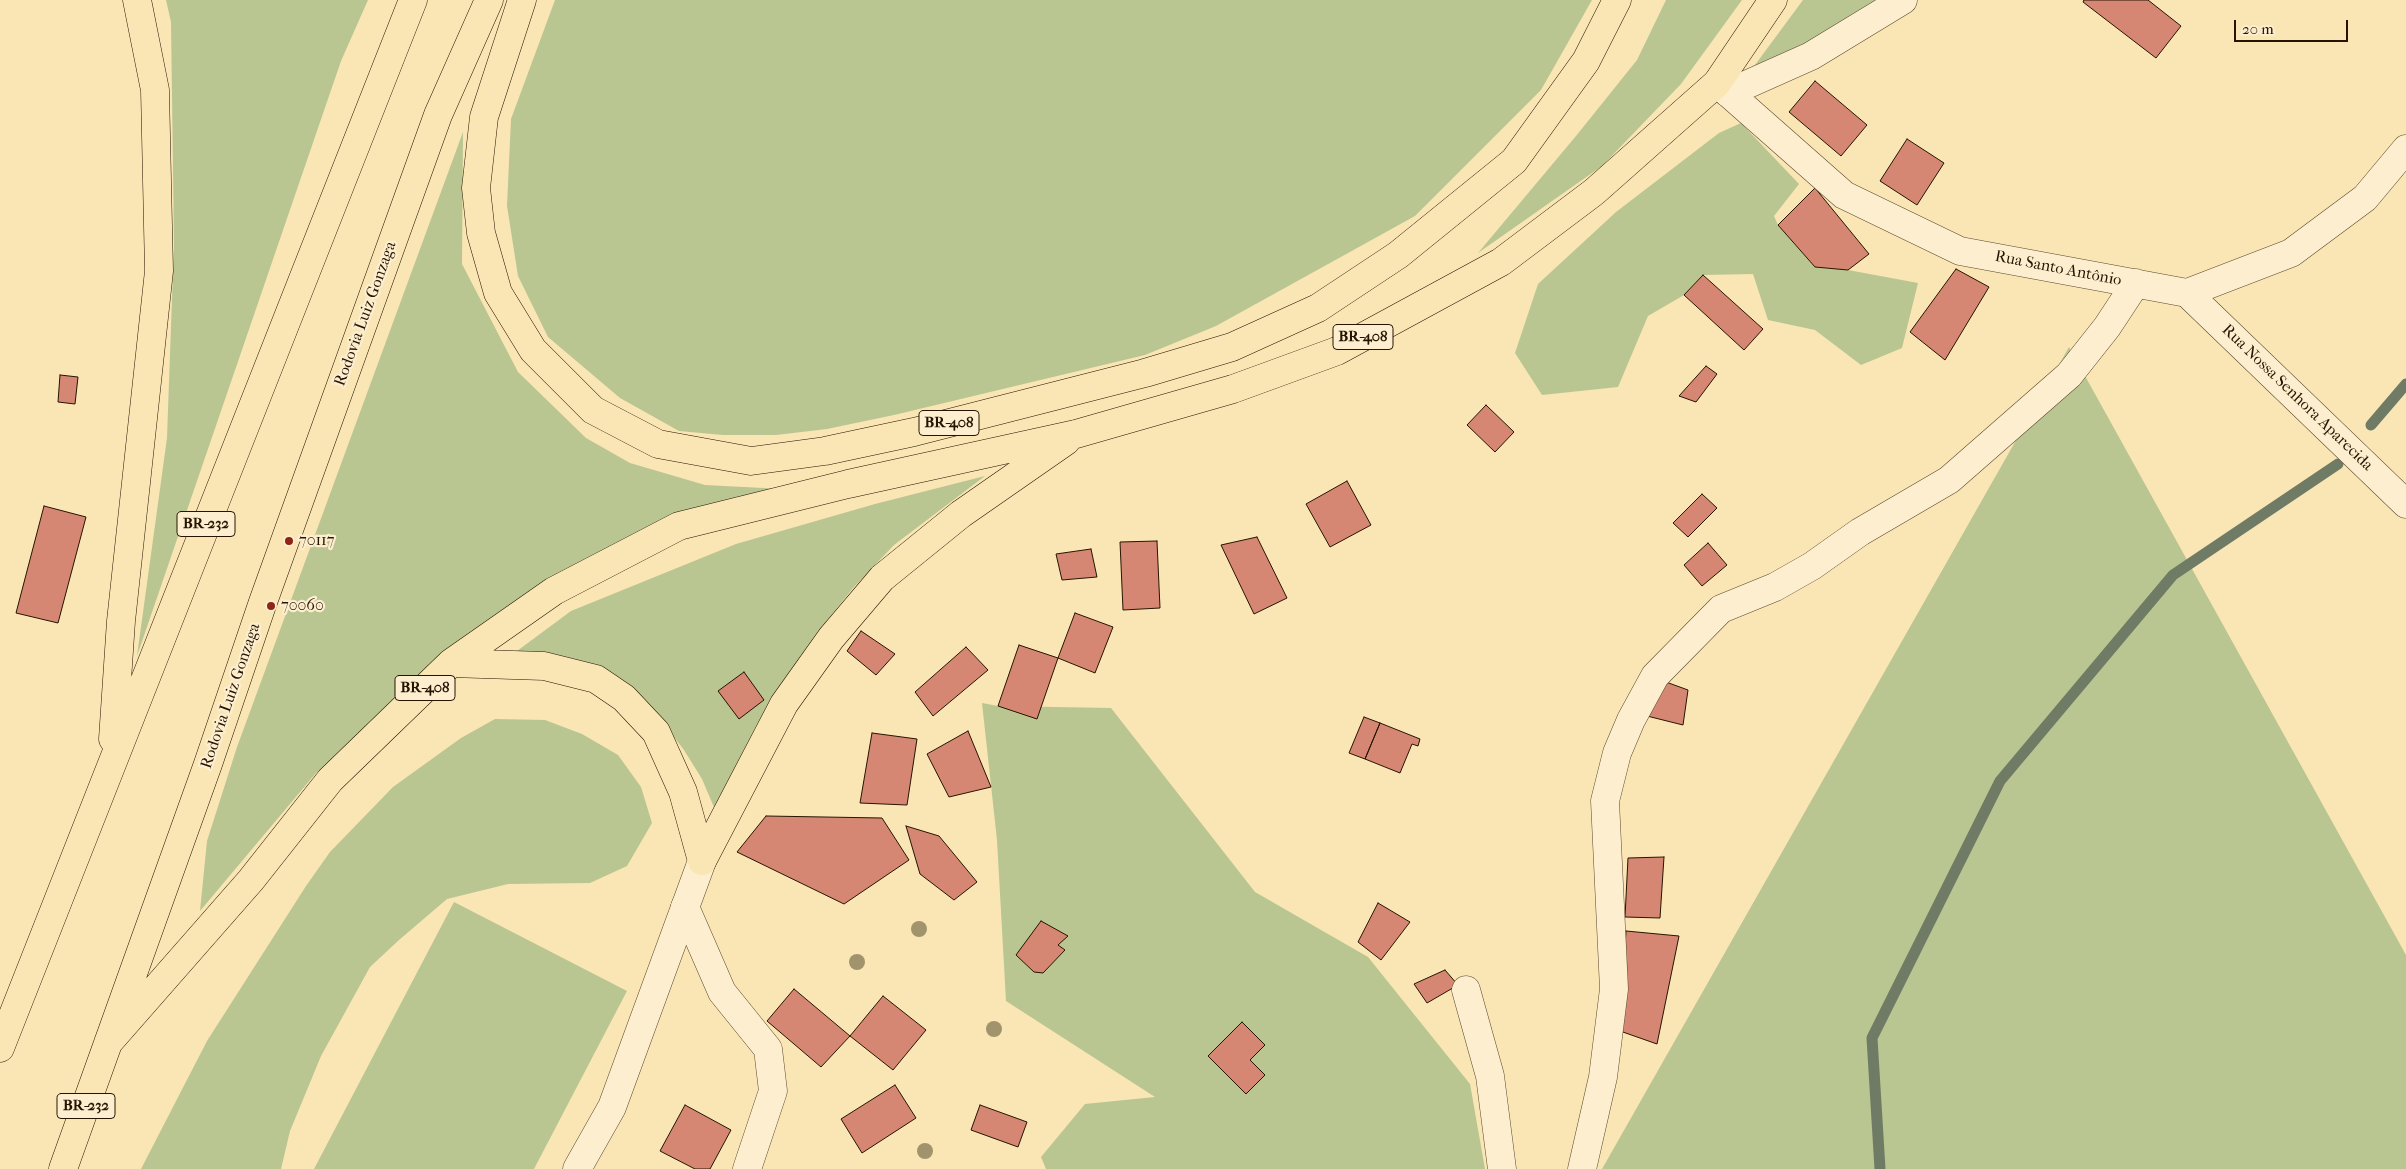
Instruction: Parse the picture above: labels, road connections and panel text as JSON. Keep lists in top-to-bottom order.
{
  "streets": {
    "highway": ["Rodovia Luiz Gonzaga", "BR-408", "BR-232"],
    "street": ["Rua Santo Antônio", "Rua Nossa Senhora Aparecida"]
  },
  "crossings": [
    ["Rua Santo Antônio", "BR-408"],
    ["Rua Santo Antônio", "Rua Nossa Senhora Aparecida"],
    ["Rodovia Luiz Gonzaga", "BR-408"]
  ],
  "places": ["70117", "70060"],
  "scale_bar": "20 m"
}
